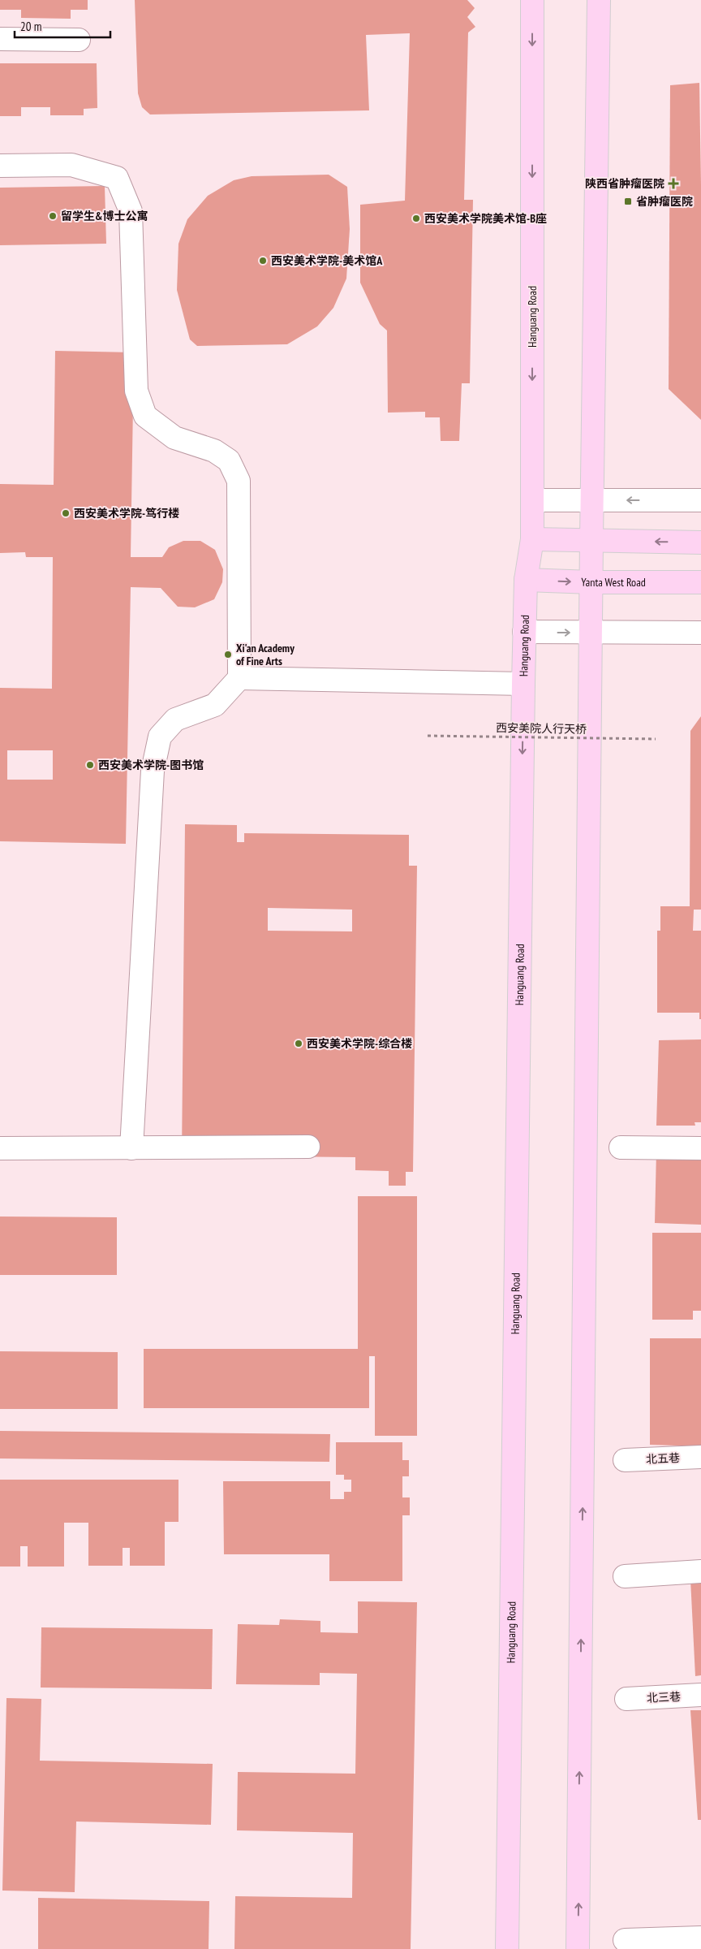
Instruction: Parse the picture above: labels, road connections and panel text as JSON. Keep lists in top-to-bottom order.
{
  "streets": {
    "main road": ["Hanguang Road", "Yanta West Road"],
    "street": ["北五巷", "北三巷"],
    "path": ["西安美院人行天桥"]
  },
  "crossings": [
    ["Hanguang Road", "Yanta West Road"]
  ],
  "places": {
    "health": ["陕西省肿瘤医院"],
    "transit": ["省肿瘤医院"],
    "other": [
      "留学生&博士公寓",
      "西安美术学院美术馆-B座",
      "西安美术学院-美术馆A",
      "西安美术学院-笃行楼",
      "Xi'an Academy of Fine Arts",
      "西安美术学院-图书馆",
      "西安美术学院-综合楼"
    ]
  },
  "scale_bar": "20 m"
}
